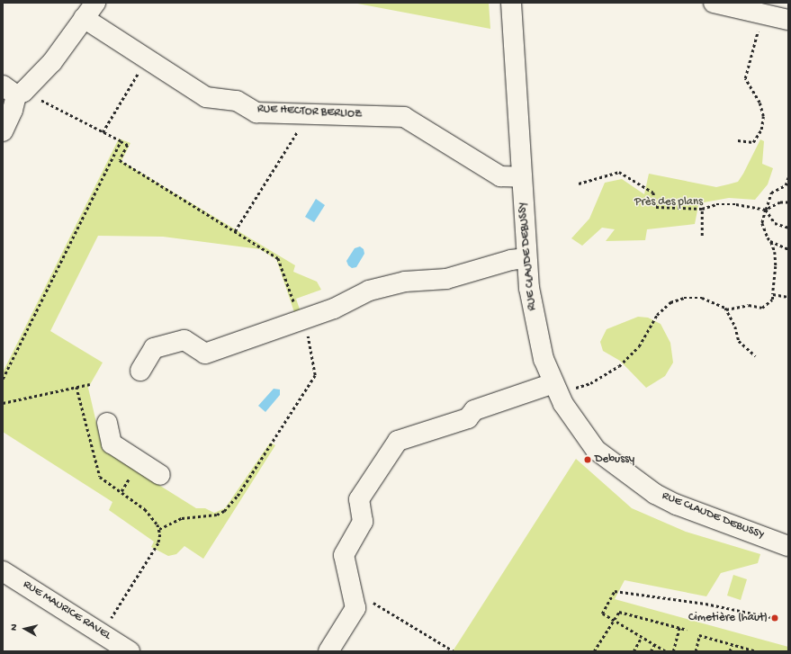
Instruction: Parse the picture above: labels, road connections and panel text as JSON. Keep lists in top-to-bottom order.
{
  "streets": {
    "street": ["RUE HECTOR BERLIOZ", "RUE CLAUDE DEBUSSY", "RUE MAURICE RAVEL"]
  },
  "crossings": [
    ["RUE HECTOR BERLIOZ", "RUE CLAUDE DEBUSSY"]
  ],
  "parks": ["Près des plans"],
  "places": ["Debussy", "Cimetière (haut)"],
  "north": "left"
}
